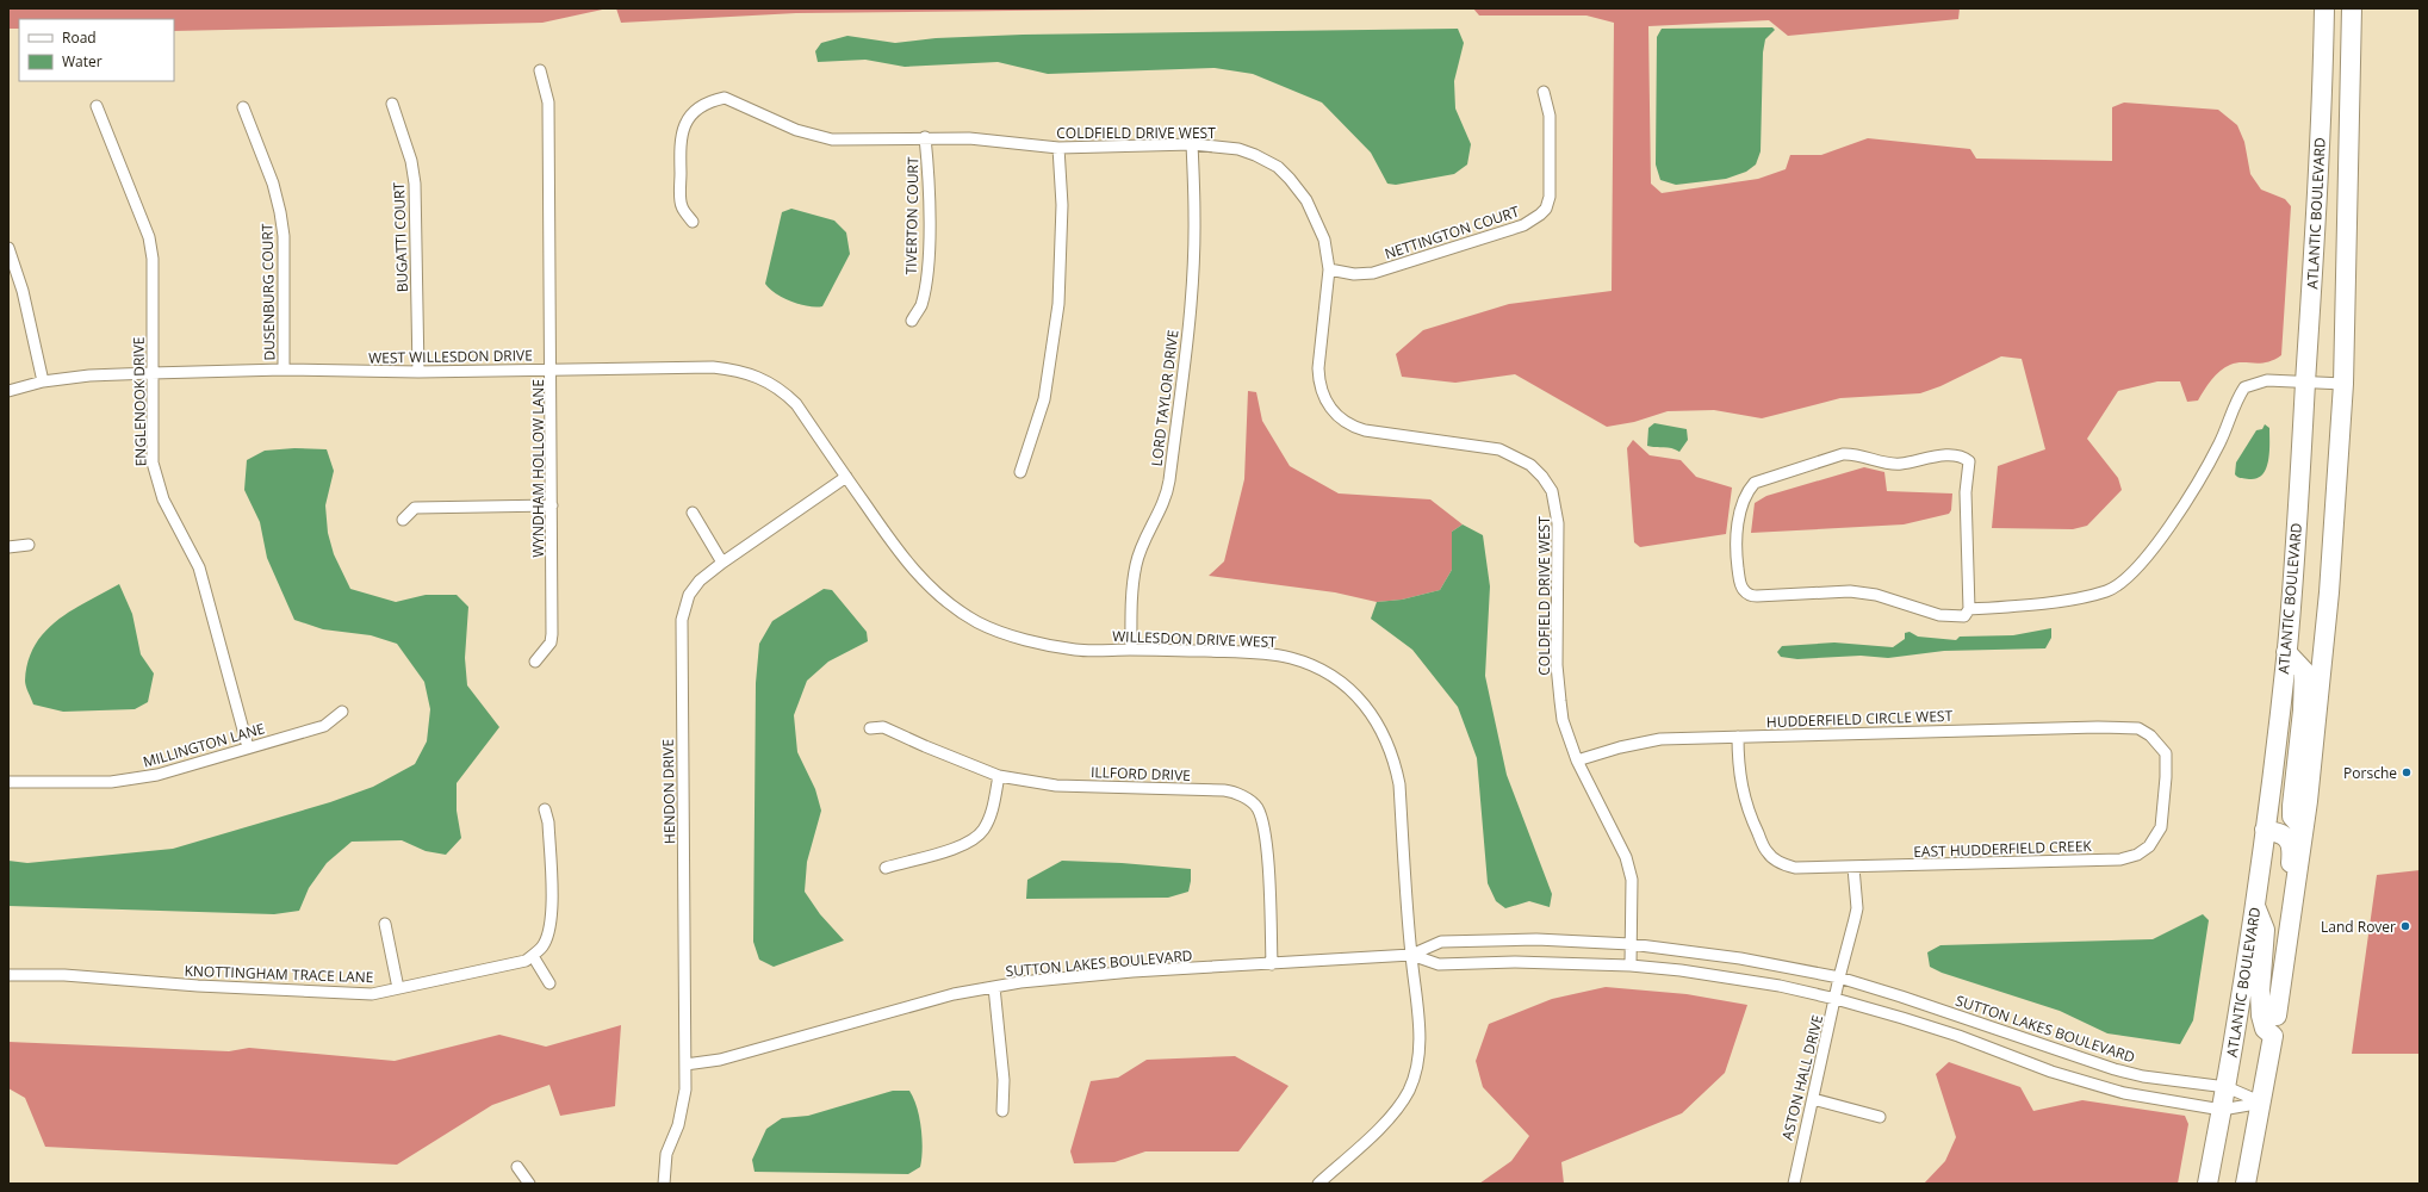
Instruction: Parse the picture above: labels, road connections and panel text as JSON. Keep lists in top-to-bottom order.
{
  "streets": {
    "highway": ["ATLANTIC BOULEVARD"],
    "street": [
      "COLDFIELD DRIVE WEST",
      "TIVERTON COURT",
      "NETTINGTON COURT",
      "BUGATTI COURT",
      "DUSENBURG COURT",
      "WEST WILLESDON DRIVE",
      "LORD TAYLOR DRIVE",
      "ENGLENOOK DRIVE",
      "WYNDHAM HOLLOW LANE",
      "WILLESDON DRIVE WEST",
      "HUDDERFIELD CIRCLE WEST",
      "MILLINGTON LANE",
      "ILLFORD DRIVE",
      "HENDON DRIVE",
      "EAST HUDDERFIELD CREEK",
      "SUTTON LAKES BOULEVARD",
      "KNOTTINGHAM TRACE LANE",
      "ASTON HALL DRIVE"
    ]
  },
  "crossings": [
    ["COLDFIELD DRIVE WEST", "TIVERTON COURT"],
    ["COLDFIELD DRIVE WEST", "NETTINGTON COURT"],
    ["COLDFIELD DRIVE WEST", "LORD TAYLOR DRIVE"],
    ["COLDFIELD DRIVE WEST", "HUDDERFIELD CIRCLE WEST"],
    ["COLDFIELD DRIVE WEST", "SUTTON LAKES BOULEVARD"],
    ["ATLANTIC BOULEVARD", "SUTTON LAKES BOULEVARD"],
    ["BUGATTI COURT", "WEST WILLESDON DRIVE"],
    ["DUSENBURG COURT", "WEST WILLESDON DRIVE"],
    ["WEST WILLESDON DRIVE", "ENGLENOOK DRIVE"],
    ["WEST WILLESDON DRIVE", "WYNDHAM HOLLOW LANE"],
    ["WEST WILLESDON DRIVE", "WILLESDON DRIVE WEST"],
    ["WEST WILLESDON DRIVE", "HENDON DRIVE"],
    ["LORD TAYLOR DRIVE", "WILLESDON DRIVE WEST"],
    ["ENGLENOOK DRIVE", "MILLINGTON LANE"],
    ["WILLESDON DRIVE WEST", "HENDON DRIVE"],
    ["WILLESDON DRIVE WEST", "SUTTON LAKES BOULEVARD"],
    ["HUDDERFIELD CIRCLE WEST", "EAST HUDDERFIELD CREEK"],
    ["ILLFORD DRIVE", "SUTTON LAKES BOULEVARD"],
    ["HENDON DRIVE", "SUTTON LAKES BOULEVARD"],
    ["EAST HUDDERFIELD CREEK", "ASTON HALL DRIVE"],
    ["SUTTON LAKES BOULEVARD", "ASTON HALL DRIVE"]
  ],
  "places": ["Porsche", "Land Rover"],
  "legend": ["Road", "Water"]
}
